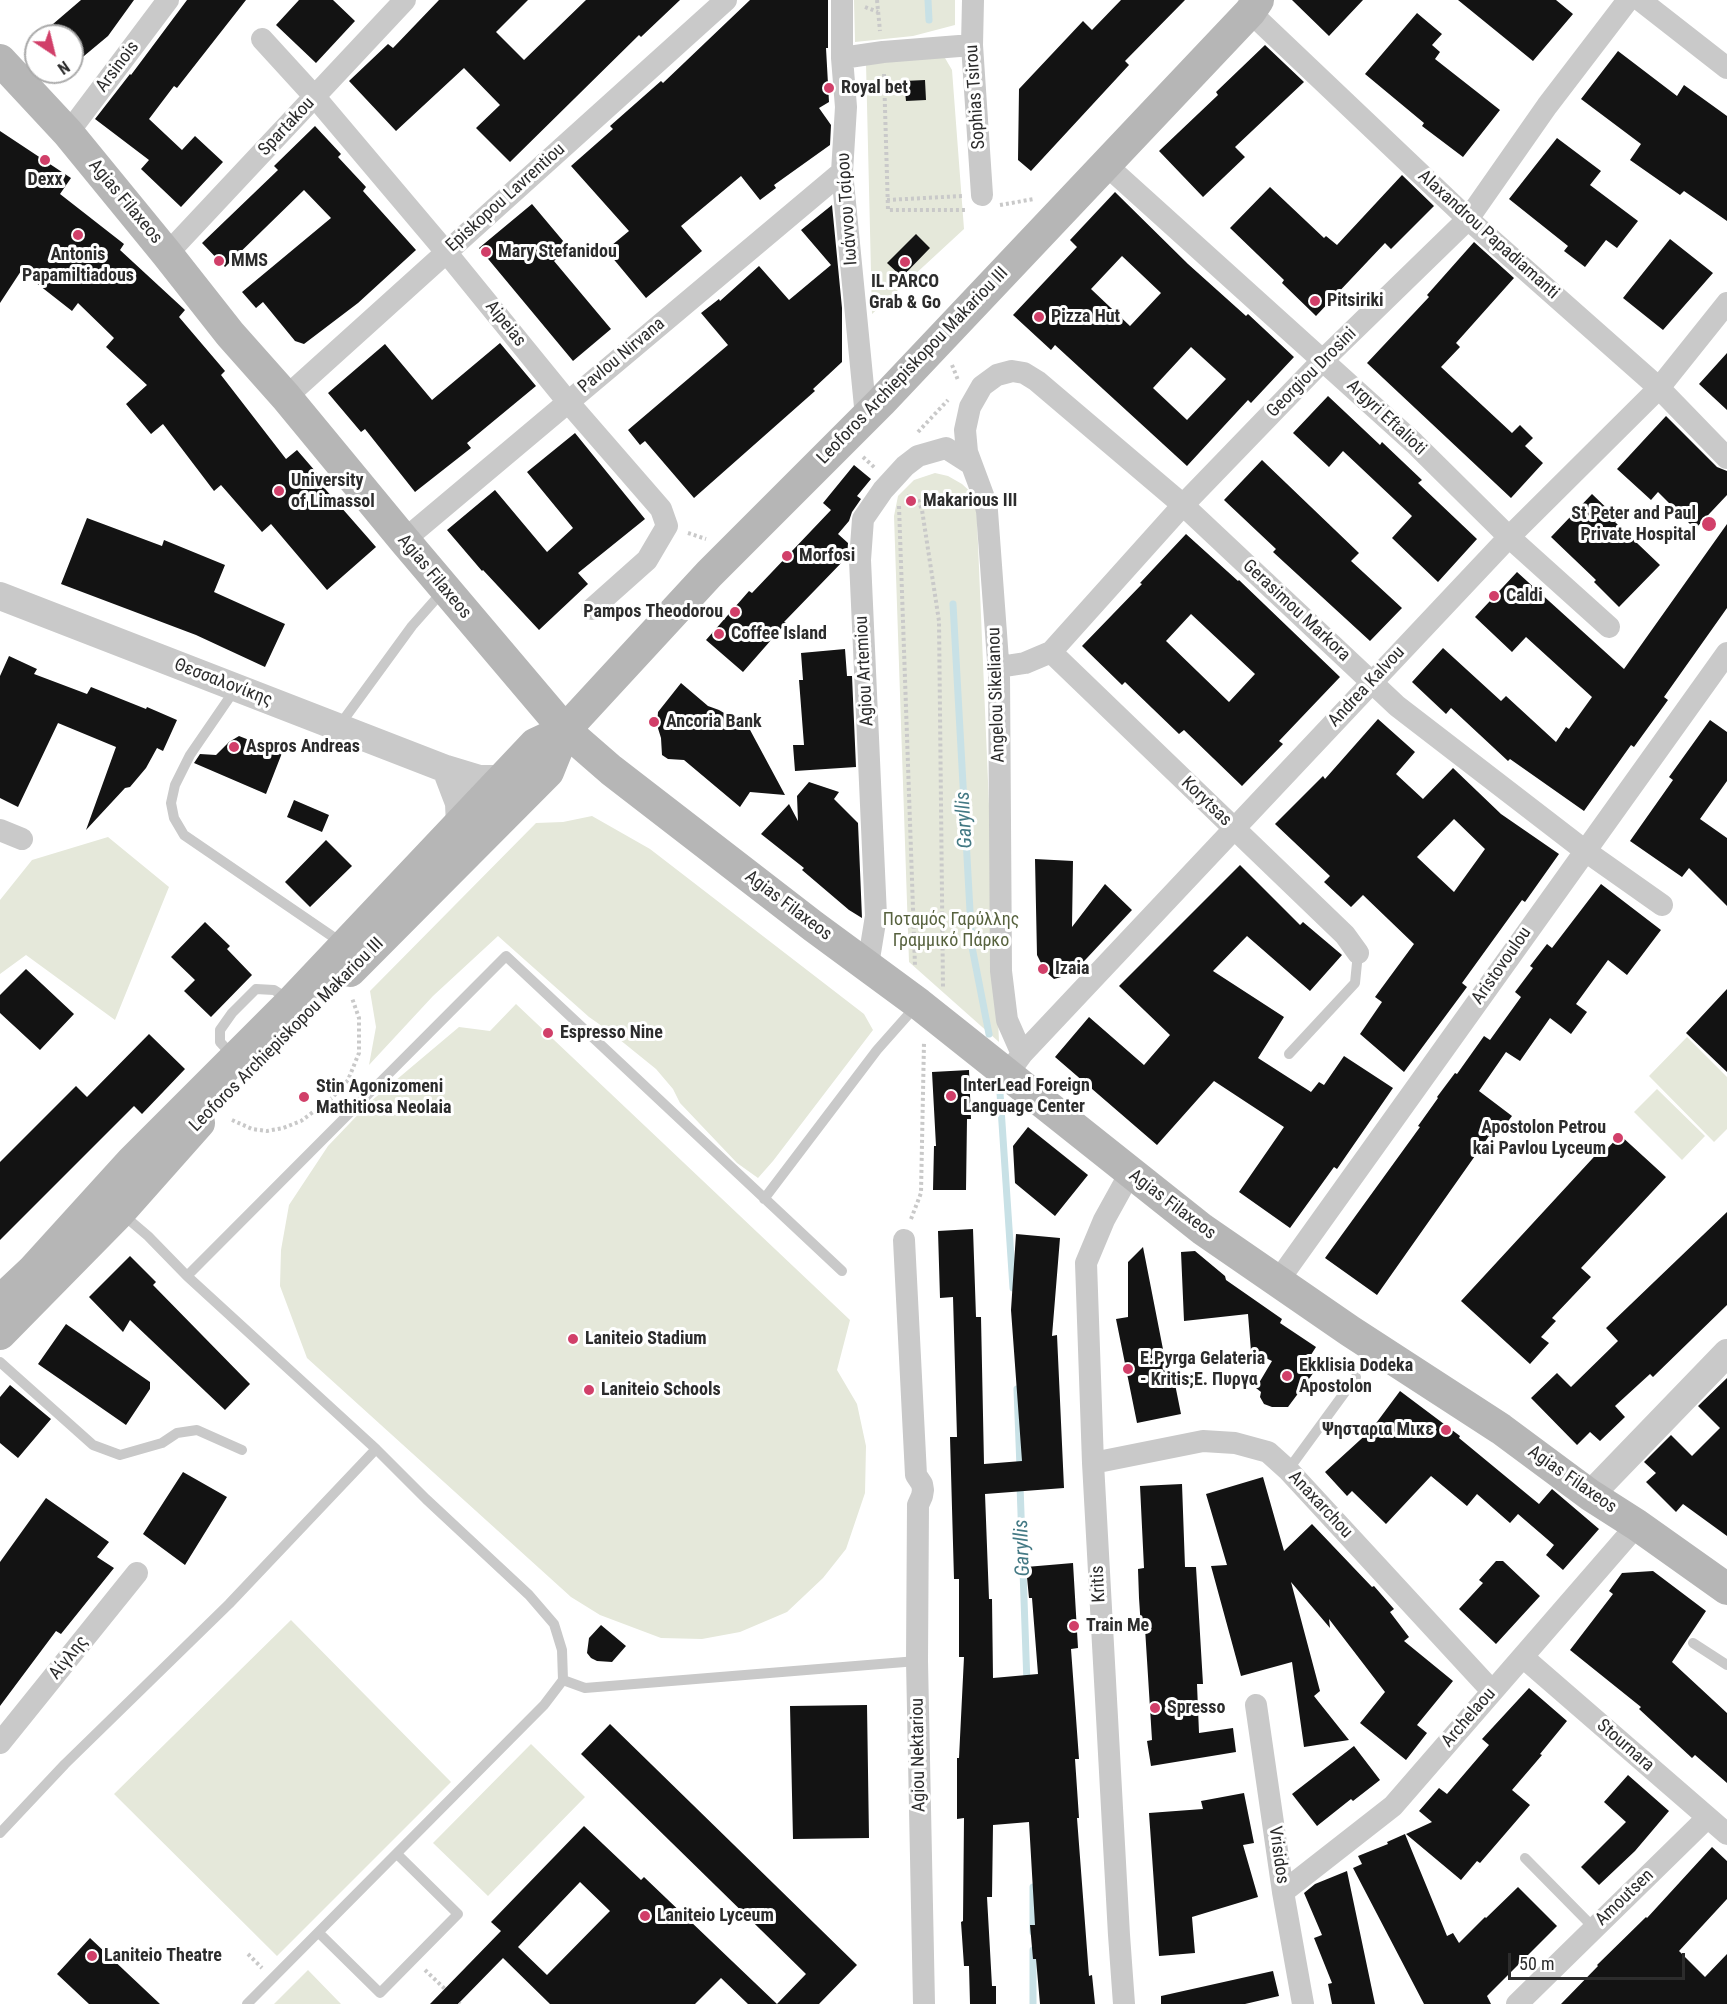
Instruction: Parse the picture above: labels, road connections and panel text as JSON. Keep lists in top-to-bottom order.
{
  "streets": {
    "main road": ["Agias Filaxeos", "Leoforos Archiepiskopou Makariou III"],
    "street": [
      "Arsinois",
      "Sophias Tsirou",
      "Spartakou",
      "Episkopou Lavrentiou",
      "Ιωάννου Τσίρου",
      "Alaxandrou Papadiamanti",
      "Aipeias",
      "Pavlou Nirvana",
      "Georgiou Drosini",
      "Argyri Eftalioti",
      "Gerasimou Markora",
      "Agiou Artemiou",
      "Θεσσαλονίκης",
      "Andrea Kalvou",
      "Angelou Sikelianou",
      "Korytsas",
      "Aristovoulou",
      "Anaxarchou",
      "Kritis",
      "Αίγλης",
      "Archelaou",
      "Stournara",
      "Agiou Nektariou",
      "Vrisidos",
      "Amoutsen"
    ]
  },
  "crossings": [
    ["Arsinois", "Agias Filaxeos"],
    ["Spartakou", "Agias Filaxeos"],
    ["Spartakou", "Aipeias"],
    ["Episkopou Lavrentiou", "Agias Filaxeos"],
    ["Episkopou Lavrentiou", "Aipeias"],
    ["Agias Filaxeos", "Pavlou Nirvana"],
    ["Agias Filaxeos", "Leoforos Archiepiskopou Makariou III"],
    ["Agias Filaxeos", "Agiou Artemiou"],
    ["Agias Filaxeos", "Andrea Kalvou"],
    ["Agias Filaxeos", "Angelou Sikelianou"],
    ["Agias Filaxeos", "Aristovoulou"],
    ["Agias Filaxeos", "Kritis"],
    ["Agias Filaxeos", "Archelaou"],
    ["Ιωάννου Τσίρου", "Pavlou Nirvana"],
    ["Ιωάννου Τσίρου", "Leoforos Archiepiskopou Makariou III"],
    ["Alaxandrou Papadiamanti", "Leoforos Archiepiskopou Makariou III"],
    ["Alaxandrou Papadiamanti", "Georgiou Drosini"],
    ["Alaxandrou Papadiamanti", "Andrea Kalvou"],
    ["Aipeias", "Pavlou Nirvana"],
    ["Leoforos Archiepiskopou Makariou III", "Argyri Eftalioti"],
    ["Leoforos Archiepiskopou Makariou III", "Θεσσαλονίκης"],
    ["Georgiou Drosini", "Argyri Eftalioti"],
    ["Georgiou Drosini", "Gerasimou Markora"],
    ["Georgiou Drosini", "Korytsas"],
    ["Argyri Eftalioti", "Andrea Kalvou"],
    ["Gerasimou Markora", "Andrea Kalvou"],
    ["Gerasimou Markora", "Angelou Sikelianou"],
    ["Gerasimou Markora", "Aristovoulou"],
    ["Agiou Artemiou", "Angelou Sikelianou"],
    ["Andrea Kalvou", "Angelou Sikelianou"],
    ["Andrea Kalvou", "Korytsas"],
    ["Anaxarchou", "Kritis"],
    ["Anaxarchou", "Archelaou"],
    ["Archelaou", "Stournara"],
    ["Archelaou", "Vrisidos"],
    ["Stournara", "Amoutsen"]
  ],
  "water": ["Garyllis"],
  "parks": ["Ποταμός Γαρύλλης Γραμμικό Πάρκο"],
  "places": [
    "Royal bet",
    "Dexx",
    "Antonis Papamiltiadous",
    "Mary Stefanidou",
    "MMS",
    "IL PARCO Grab & Go",
    "Pitsiriki",
    "Pizza Hut",
    "University of Limassol",
    "Makarious III",
    "St Peter and Paul Private Hospital",
    "Morfosi",
    "Caldi",
    "Pampos Theodorou",
    "Coffee Island",
    "Ancoria Bank",
    "Aspros Andreas",
    "Izaia",
    "Espresso Nine",
    "InterLead Foreign Language Center",
    "Stin Agonizomeni Mathitiosa Neolaia",
    "Apostolon Petrou kai Pavlou Lyceum",
    "Laniteio Stadium",
    "E.Pyrga Gelateria - Kritis;Ε. Πυργα",
    "Ekklisia Dodeka Apostolon",
    "Laniteio Schools",
    "Ψησταρια Μικε",
    "Train Me",
    "Spresso",
    "Laniteio Lyceum",
    "Laniteio Theatre"
  ],
  "scale_bar": "50 m",
  "north": "bottom right"
}
